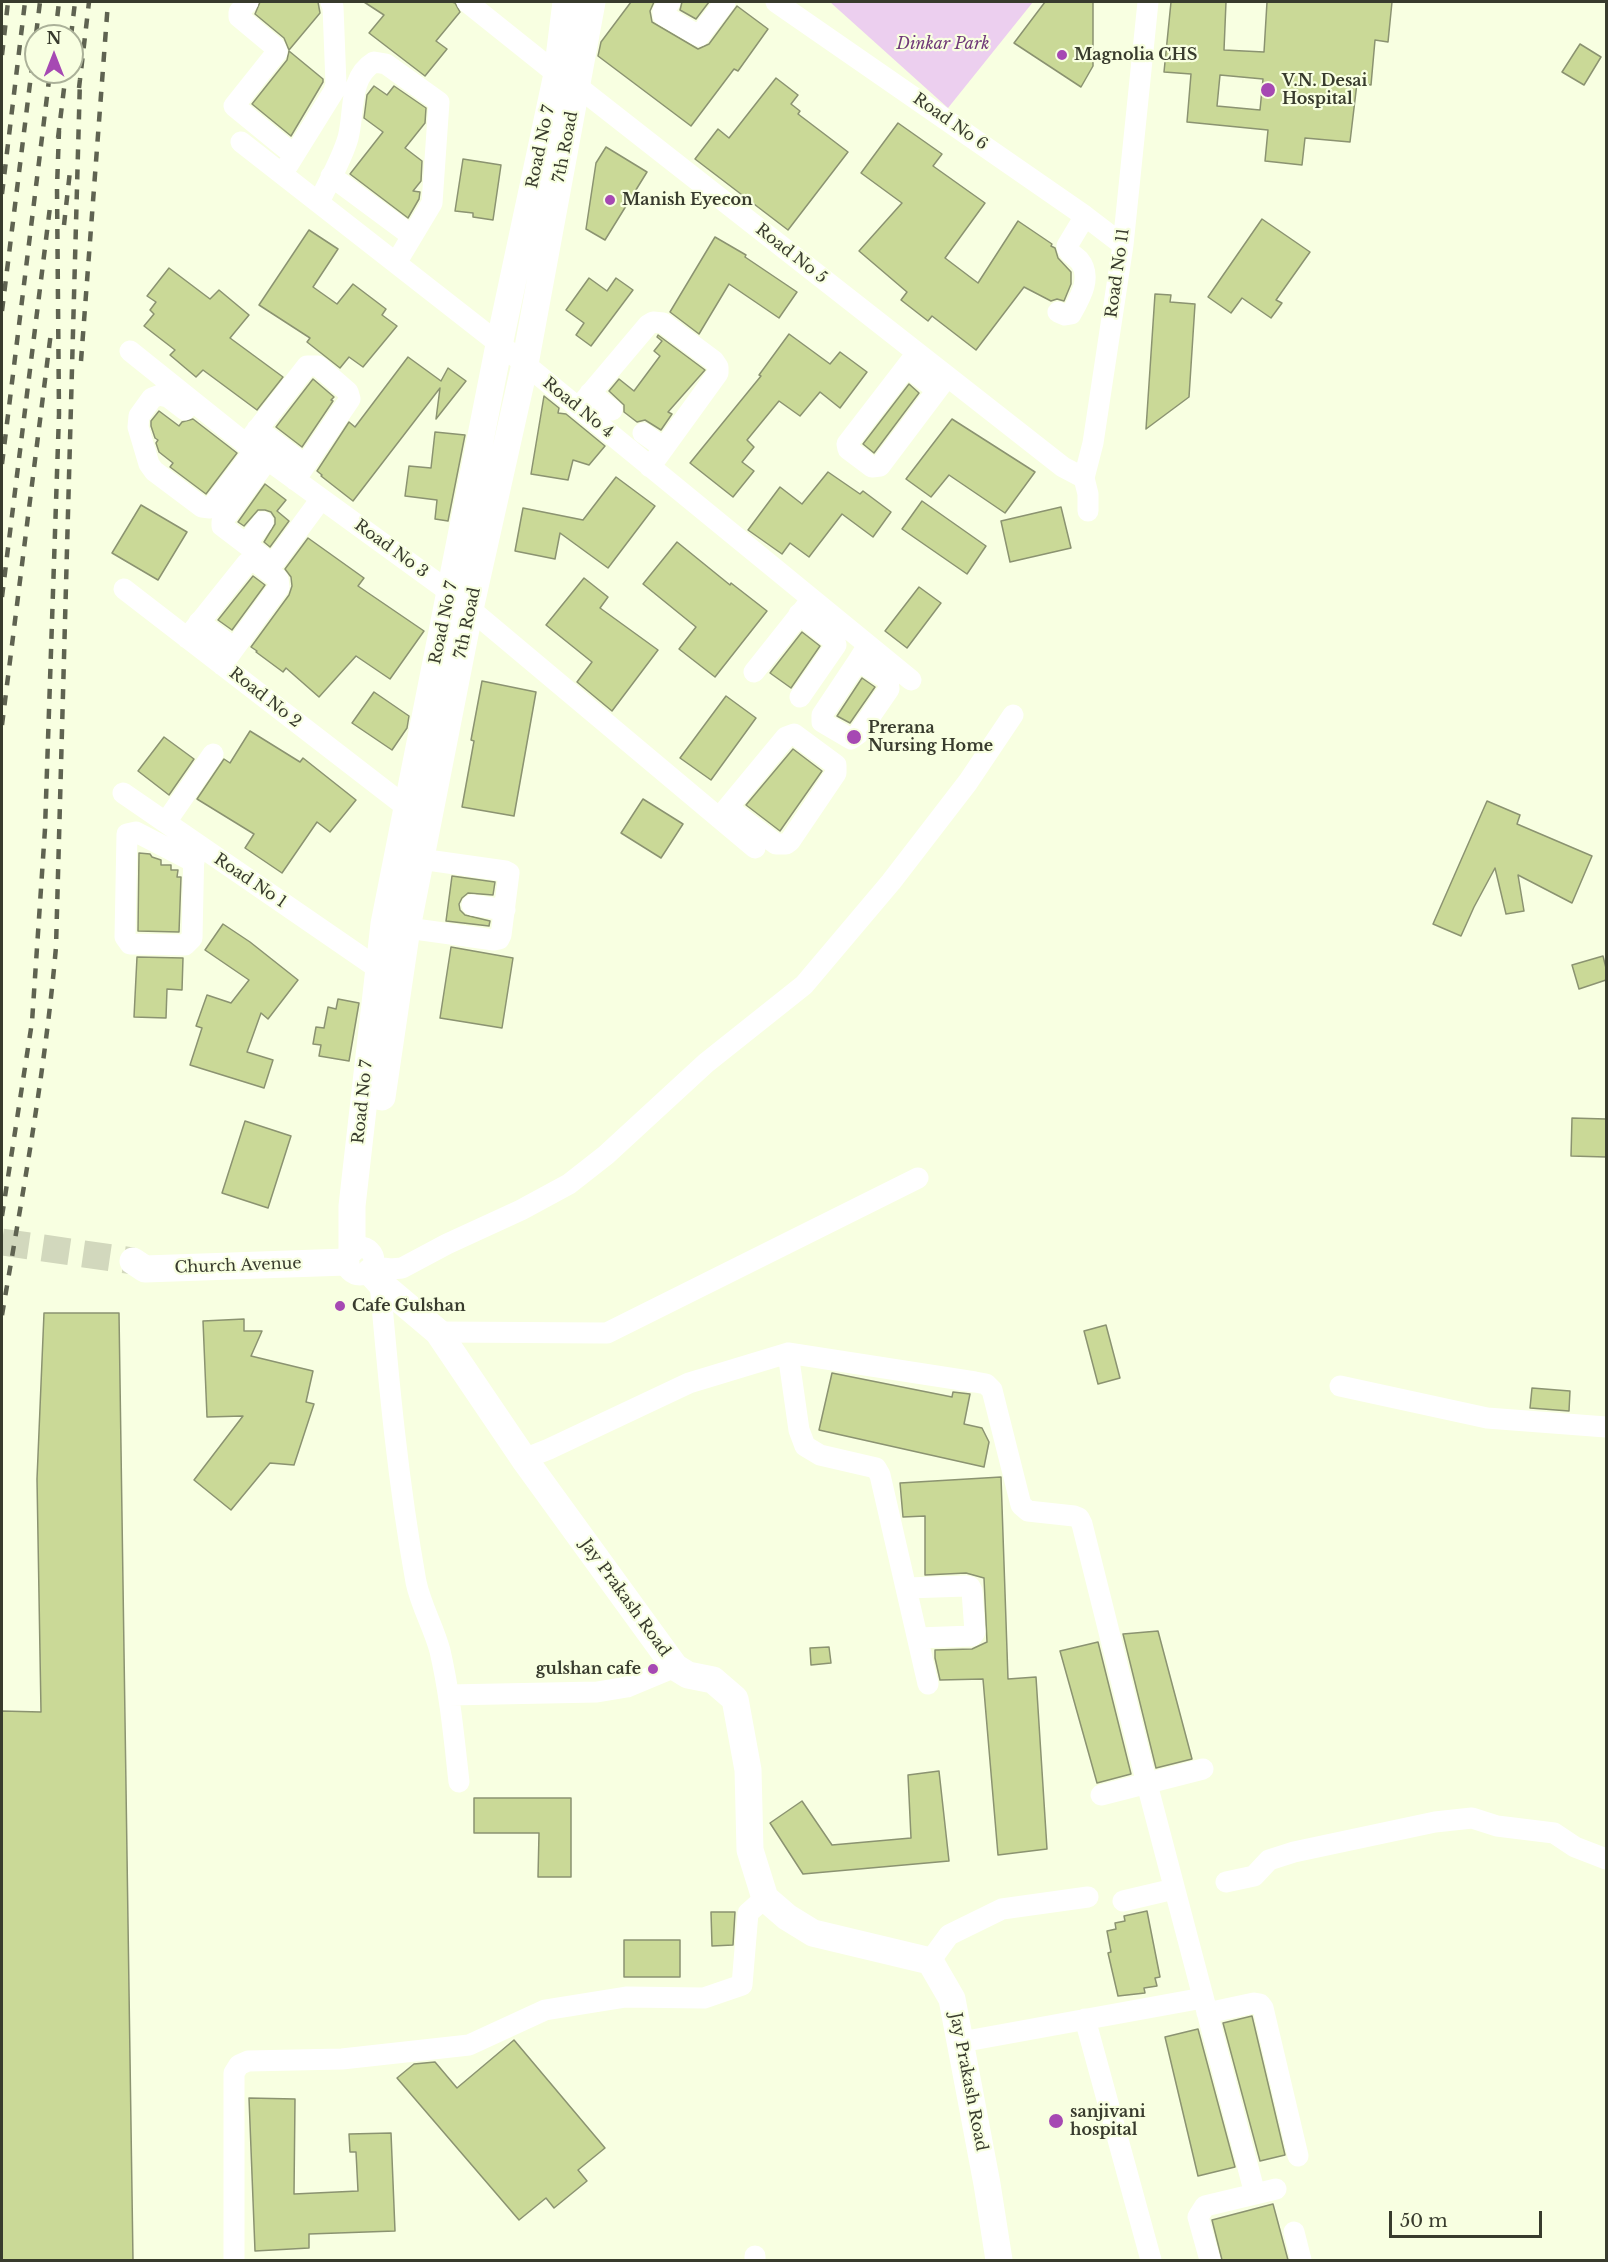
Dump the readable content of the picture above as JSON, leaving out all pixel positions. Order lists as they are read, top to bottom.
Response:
{
  "streets": {
    "street": [
      "Road No 6",
      "Road No 7",
      "7th Road",
      "Road No 5",
      "Road No 11",
      "Road No 4",
      "Road No 3",
      "Road No 2",
      "Road No 1",
      "Church Avenue",
      "Jay Prakash Road"
    ]
  },
  "crossings": [
    ["Road No 6", "Road No 11"],
    ["Road No 7", "7th Road"],
    ["Road No 7", "Road No 5"],
    ["Road No 7", "Road No 4"],
    ["Road No 7", "Road No 3"],
    ["Road No 7", "Road No 2"],
    ["Road No 7", "Road No 1"],
    ["Road No 7", "Church Avenue"],
    ["Road No 7", "Jay Prakash Road"],
    ["7th Road", "Road No 5"],
    ["7th Road", "Road No 4"],
    ["7th Road", "Road No 3"],
    ["7th Road", "Road No 2"],
    ["Road No 5", "Road No 11"],
    ["Church Avenue", "Jay Prakash Road"]
  ],
  "parks": ["Dinkar Park"],
  "places": [
    "Magnolia CHS",
    "V.N. Desai Hospital",
    "Manish Eyecon",
    "Prerana Nursing Home",
    "Cafe Gulshan",
    "gulshan cafe",
    "sanjivani hospital"
  ],
  "scale_bar": "50 m",
  "north": "top"
}
